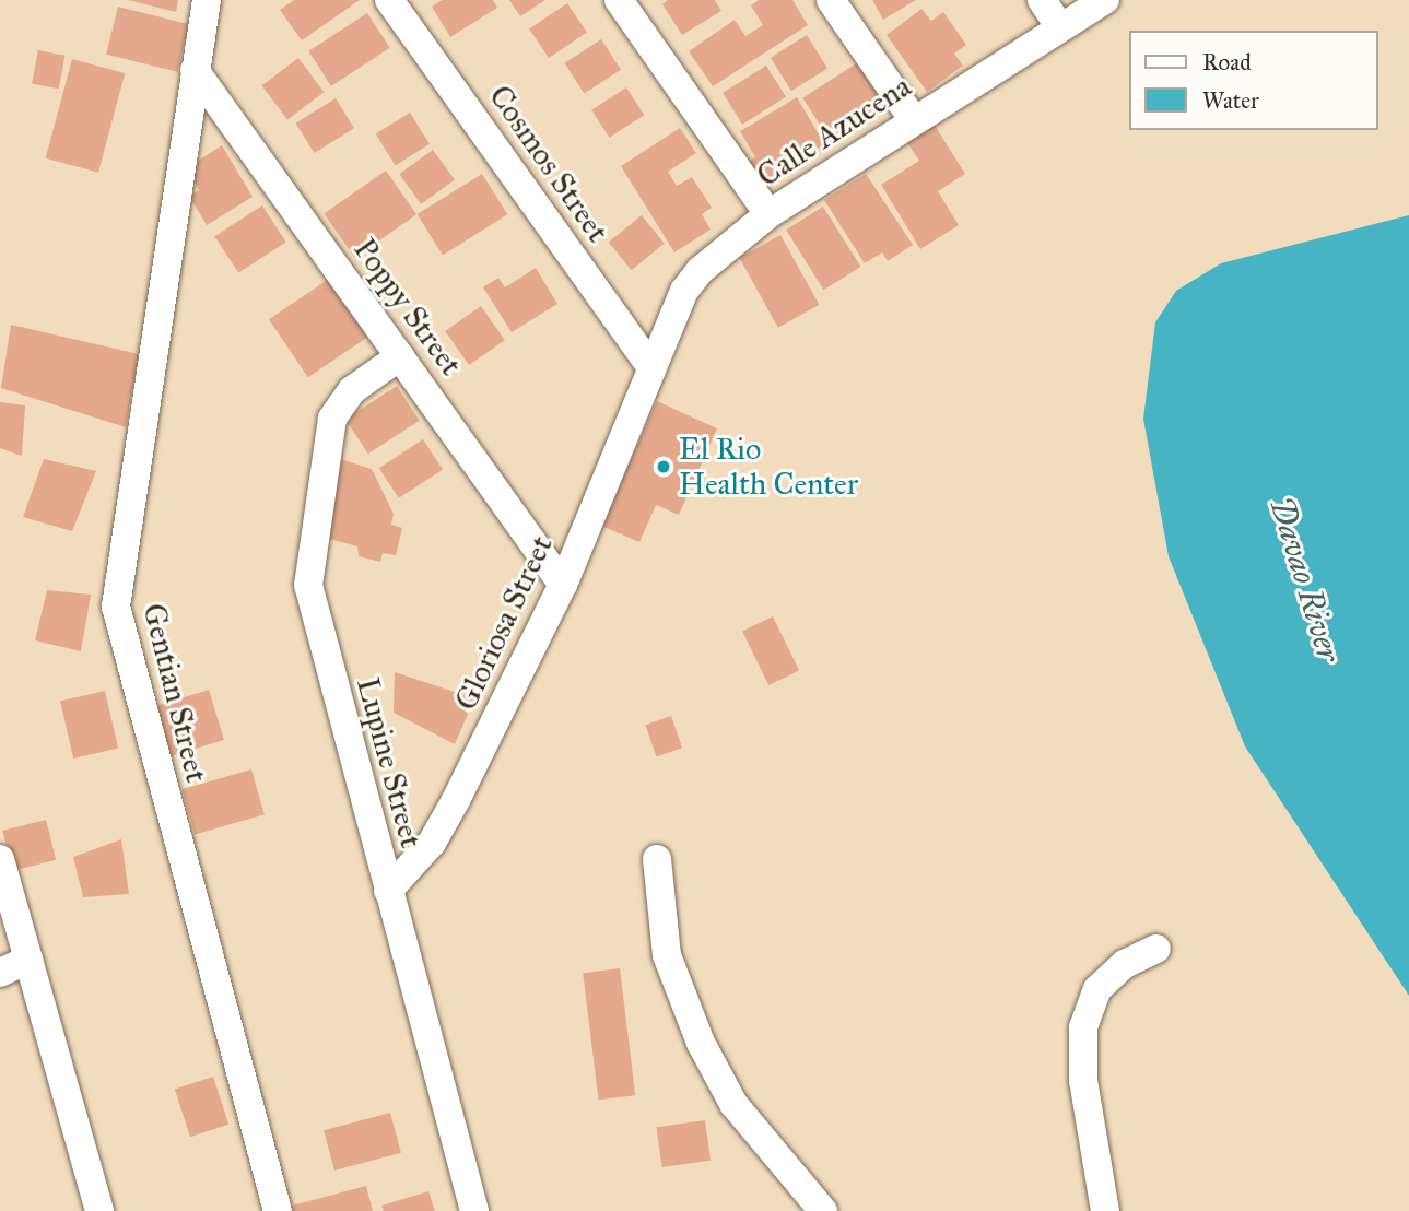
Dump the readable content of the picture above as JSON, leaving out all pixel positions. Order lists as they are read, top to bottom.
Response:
{
  "streets": {
    "street": [
      "Calle Azucena",
      "Cosmos Street",
      "Poppy Street",
      "Gloriosa Street",
      "Gentian Street",
      "Lupine Street"
    ]
  },
  "crossings": [
    ["Calle Azucena", "Cosmos Street"],
    ["Calle Azucena", "Gloriosa Street"],
    ["Cosmos Street", "Gloriosa Street"],
    ["Poppy Street", "Gloriosa Street"],
    ["Poppy Street", "Gentian Street"],
    ["Poppy Street", "Lupine Street"],
    ["Gloriosa Street", "Lupine Street"]
  ],
  "water": ["Davao River"],
  "places": ["El Rio Health Center"],
  "legend": ["Road", "Water"]
}
